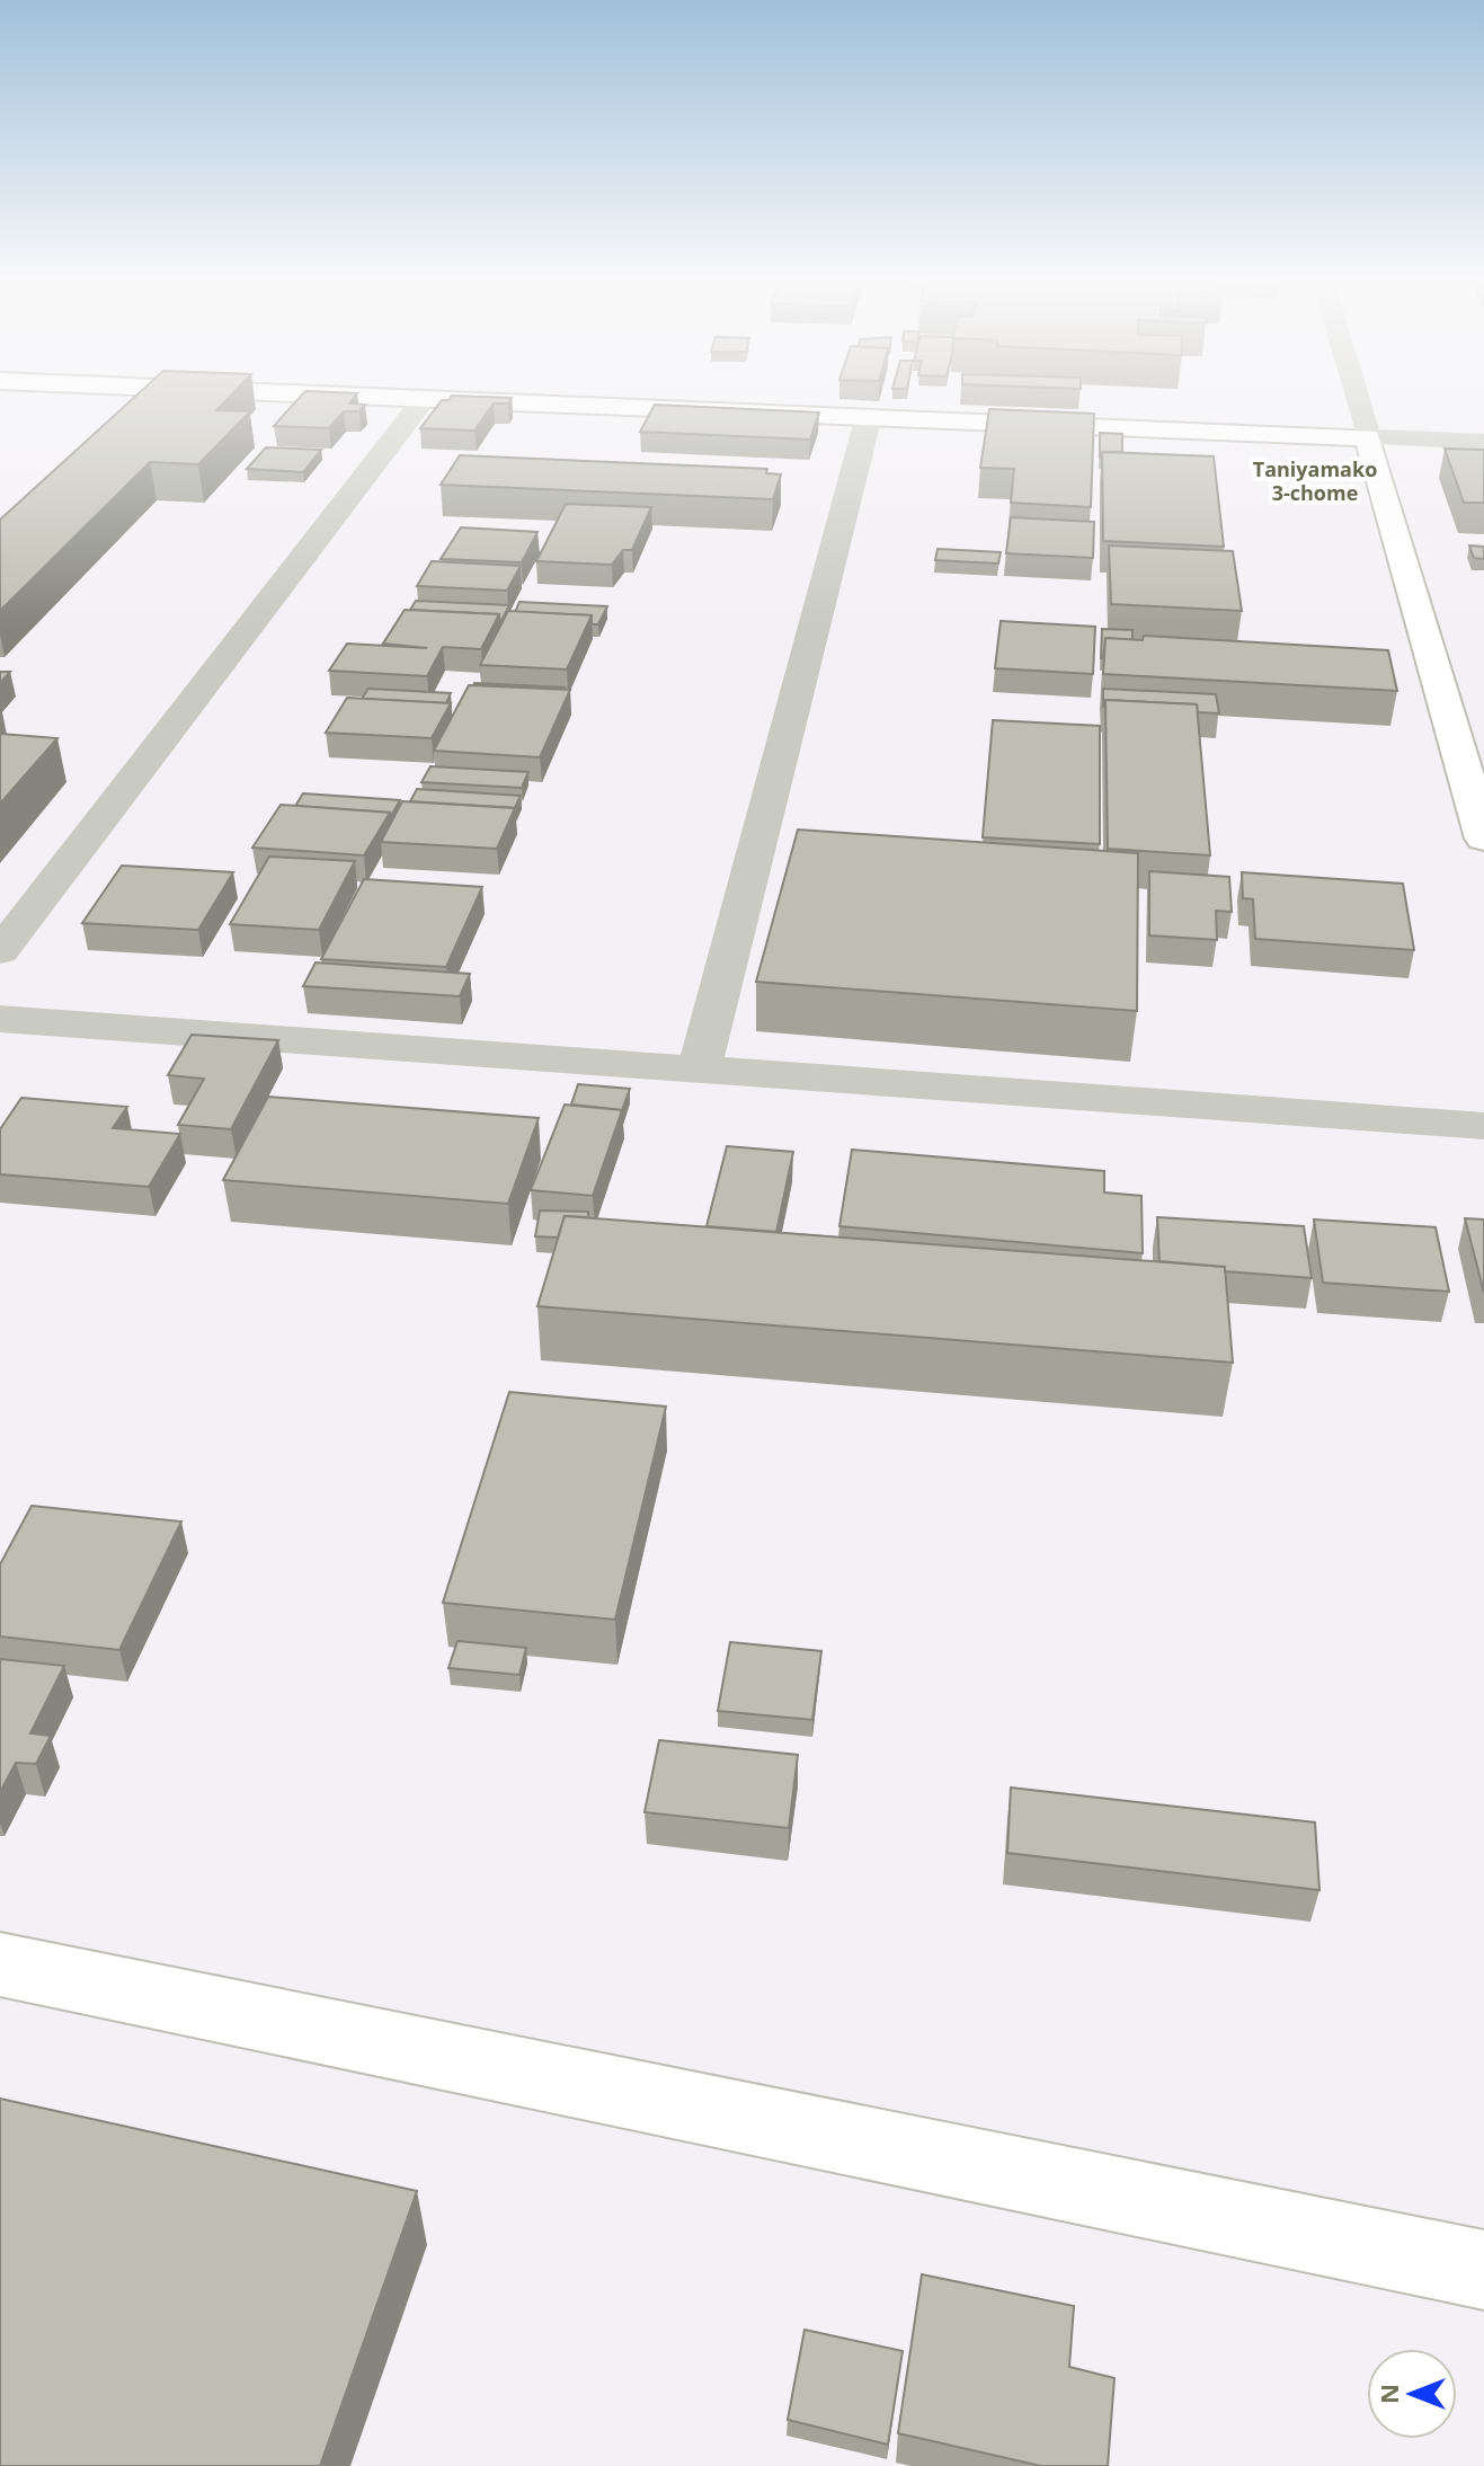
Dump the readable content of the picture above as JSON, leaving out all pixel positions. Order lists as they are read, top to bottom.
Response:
{
  "districts": ["Taniyamako 3-chome"],
  "north": "left"
}
